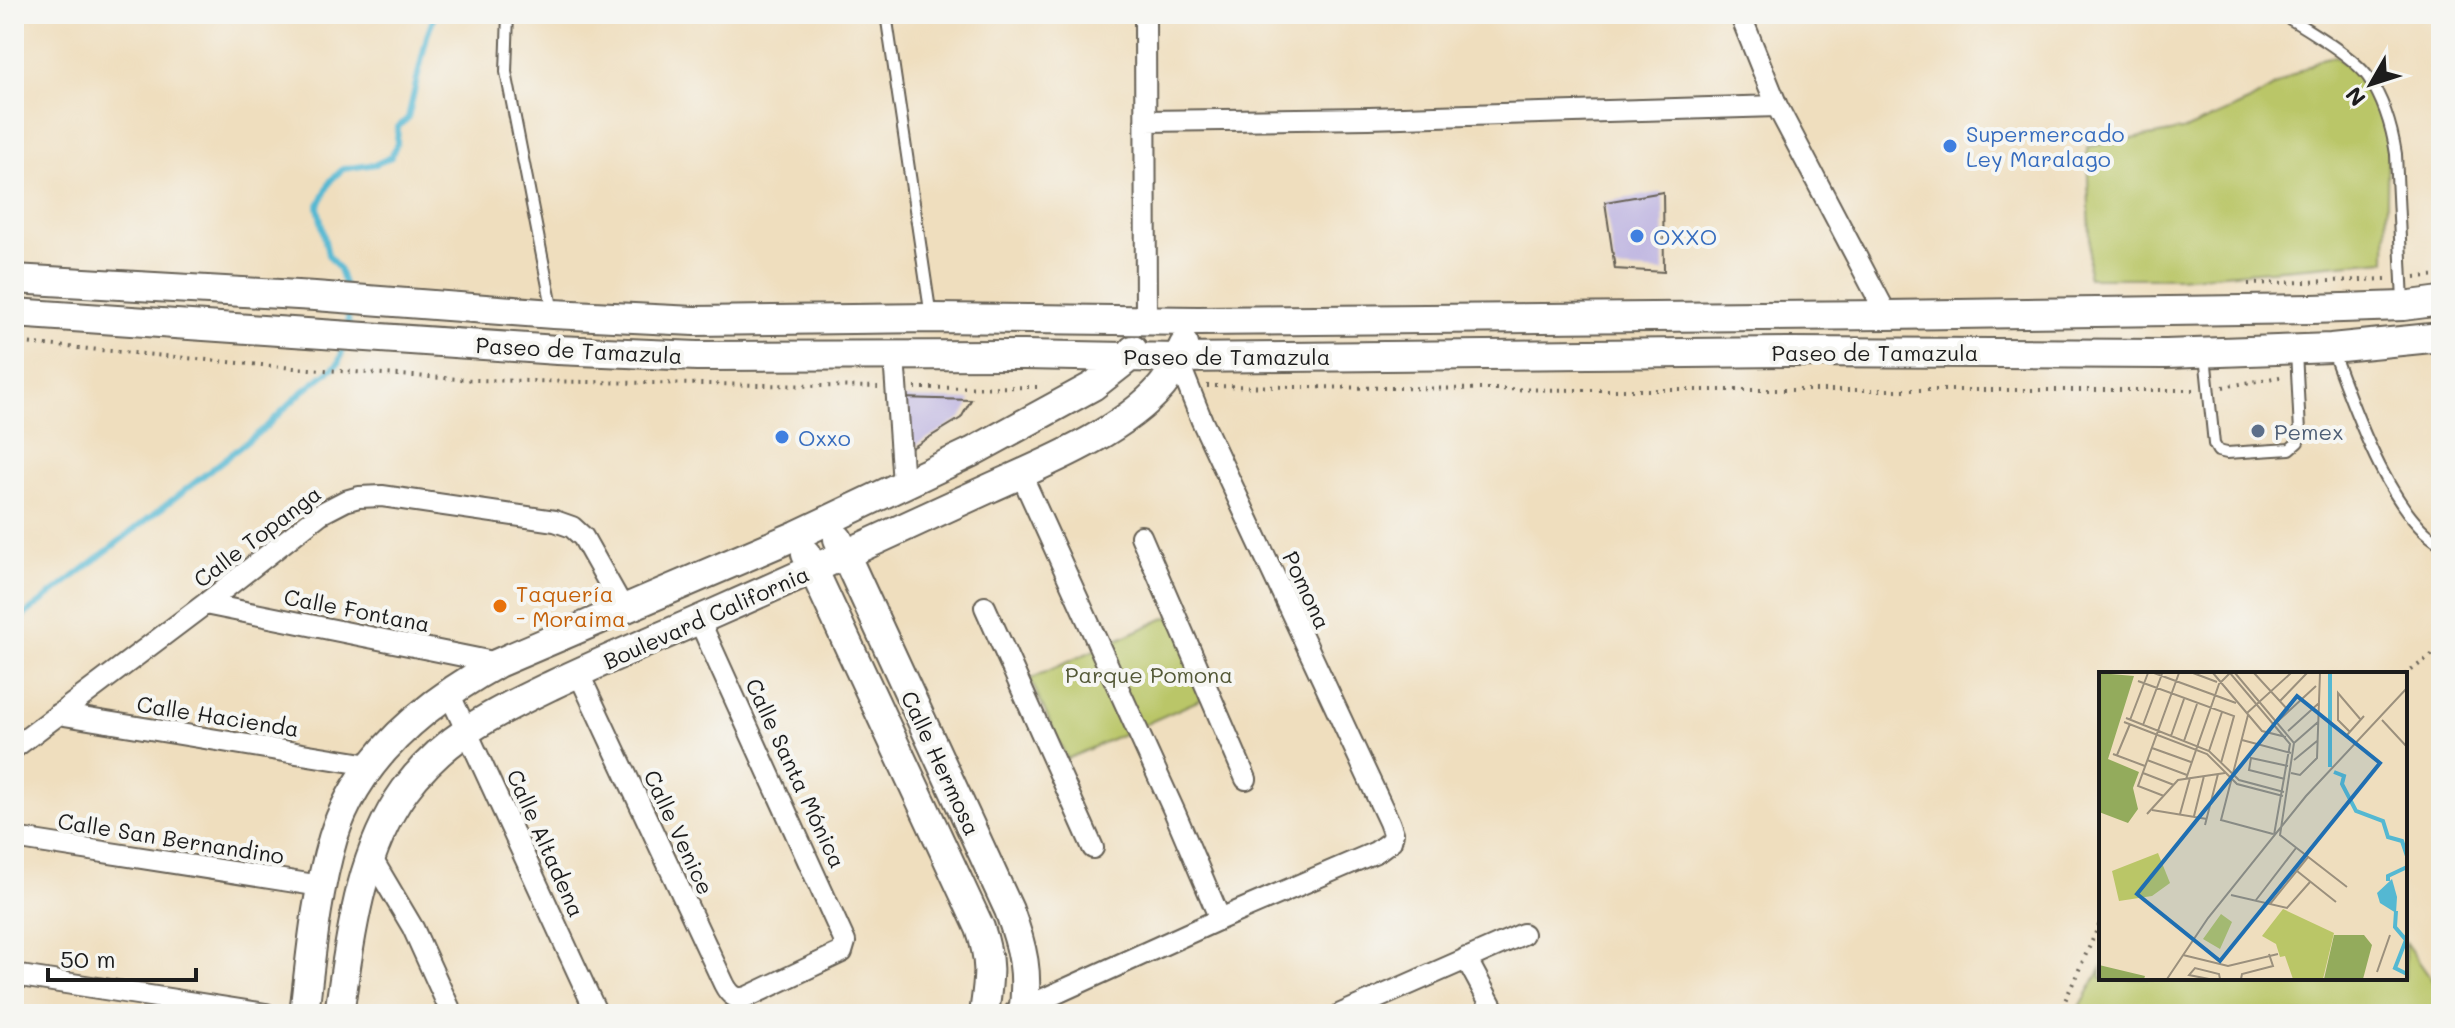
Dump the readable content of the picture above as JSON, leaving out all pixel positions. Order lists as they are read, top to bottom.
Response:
{
  "streets": {
    "main road": ["Paseo de Tamazula", "Boulevard California", "Calle Hermosa"],
    "street": [
      "Calle Topanga",
      "Pomona",
      "Calle Fontana",
      "Calle Hacienda",
      "Calle Santa Mónica",
      "Calle Venice",
      "Calle San Bernandino",
      "Calle Altadena"
    ]
  },
  "crossings": [
    ["Paseo de Tamazula", "Pomona"],
    ["Paseo de Tamazula", "Boulevard California"],
    ["Calle Topanga", "Calle Fontana"],
    ["Calle Topanga", "Boulevard California"],
    ["Calle Topanga", "Calle Hacienda"],
    ["Pomona", "Boulevard California"],
    ["Calle Fontana", "Boulevard California"],
    ["Boulevard California", "Calle Hacienda"],
    ["Boulevard California", "Calle Hermosa"],
    ["Boulevard California", "Calle Santa Mónica"],
    ["Boulevard California", "Calle Venice"],
    ["Boulevard California", "Calle San Bernandino"],
    ["Boulevard California", "Calle Altadena"],
    ["Calle Santa Mónica", "Calle Venice"]
  ],
  "parks": ["Parque Pomona"],
  "places": [
    "Supermercado Ley Maralago",
    "OXXO",
    "Pemex",
    "Oxxo",
    "Taquería - Moraima"
  ],
  "scale_bar": "50 m",
  "north": "bottom left"
}
